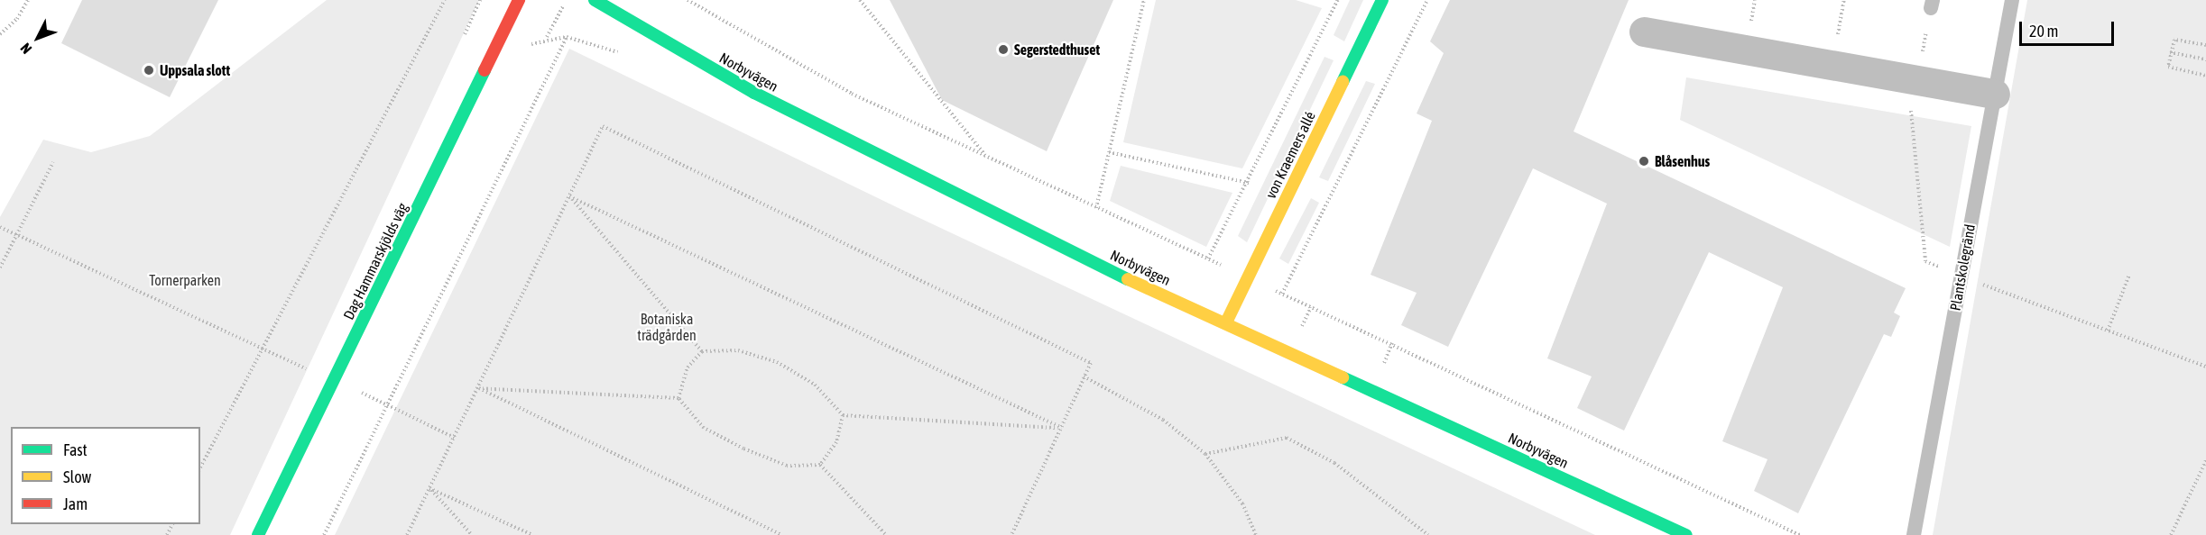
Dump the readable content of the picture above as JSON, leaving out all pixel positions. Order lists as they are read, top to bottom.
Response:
{
  "streets": {
    "street": ["Norbyvägen", "von Kraemers allé", "Dag Hammarskjölds väg"],
    "lane": ["Plantskolegränd"]
  },
  "crossings": [
    ["Norbyvägen", "von Kraemers allé"]
  ],
  "parks": ["Tornerparken", "Botaniska trädgården"],
  "places": ["Segerstedthuset", "Uppsala slott", "Blåsenhus"],
  "legend": ["Fast", "Slow", "Jam"],
  "scale_bar": "20 m",
  "north": "bottom left"
}
